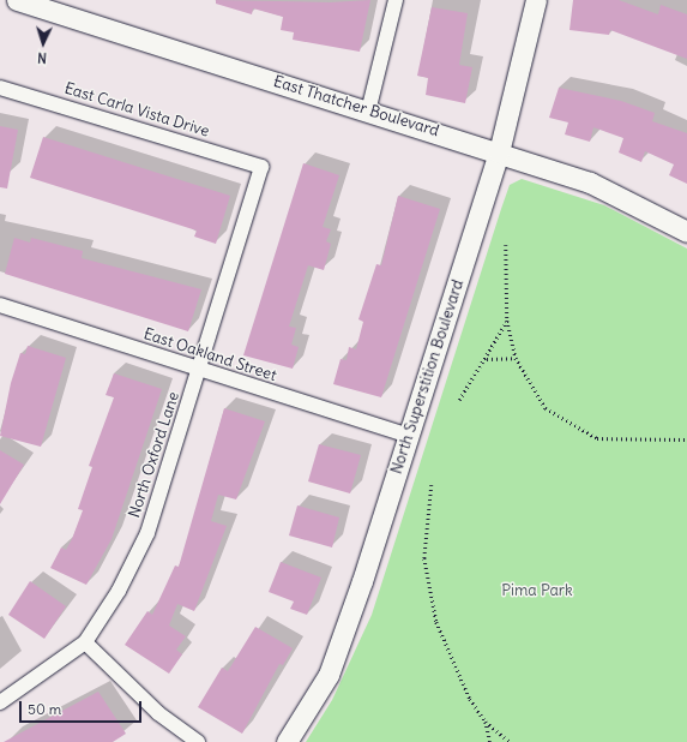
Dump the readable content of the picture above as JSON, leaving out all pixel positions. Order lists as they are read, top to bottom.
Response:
{
  "streets": {
    "street": [
      "East Thatcher Boulevard",
      "East Carla Vista Drive",
      "East Oakland Street",
      "North Superstition Boulevard",
      "North Oxford Lane"
    ]
  },
  "crossings": [
    ["East Thatcher Boulevard", "North Superstition Boulevard"],
    ["East Carla Vista Drive", "North Oxford Lane"],
    ["East Oakland Street", "North Superstition Boulevard"],
    ["East Oakland Street", "North Oxford Lane"]
  ],
  "parks": ["Pima Park"],
  "scale_bar": "50 m",
  "north": "bottom"
}
